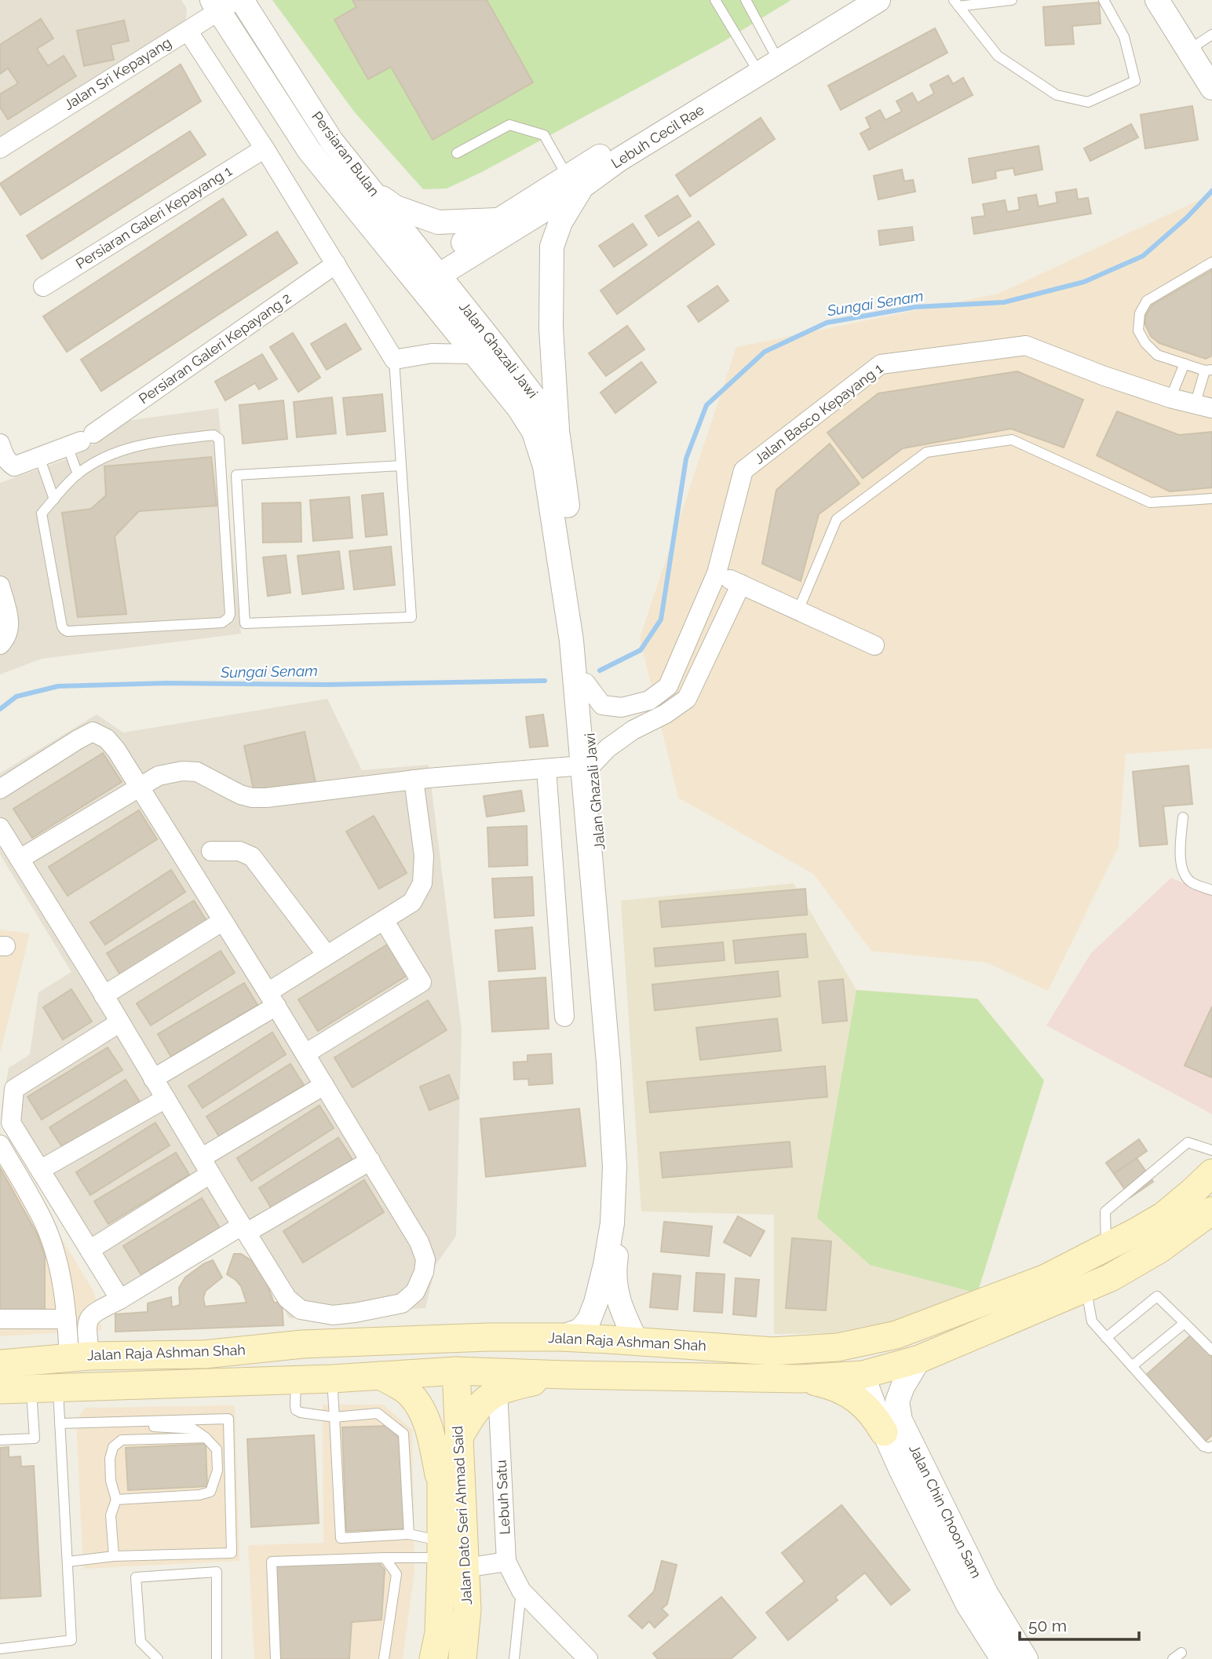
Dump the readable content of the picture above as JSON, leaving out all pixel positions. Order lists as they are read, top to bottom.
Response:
{
  "streets": {
    "main road": ["Jalan Raja Ashman Shah", "Jalan Dato Seri Ahmad Said"],
    "street": [
      "Jalan Sri Kepayang",
      "Lebuh Cecil Rae",
      "Persiaran Bulan",
      "Persiaran Galeri Kepayang 1",
      "Persiaran Galeri Kepayang 2",
      "Jalan Ghazali Jawi",
      "Jalan Basco Kepayang 1",
      "Lebuh Satu",
      "Jalan Chin Choon Sam"
    ]
  },
  "crossings": [
    ["Jalan Sri Kepayang", "Jalan Ghazali Jawi"],
    ["Lebuh Cecil Rae", "Persiaran Bulan"],
    ["Lebuh Cecil Rae", "Jalan Ghazali Jawi"],
    ["Persiaran Bulan", "Jalan Ghazali Jawi"],
    ["Jalan Ghazali Jawi", "Jalan Basco Kepayang 1"],
    ["Jalan Ghazali Jawi", "Jalan Raja Ashman Shah"]
  ],
  "water": ["Sungai Senam"],
  "scale_bar": "50 m"
}
